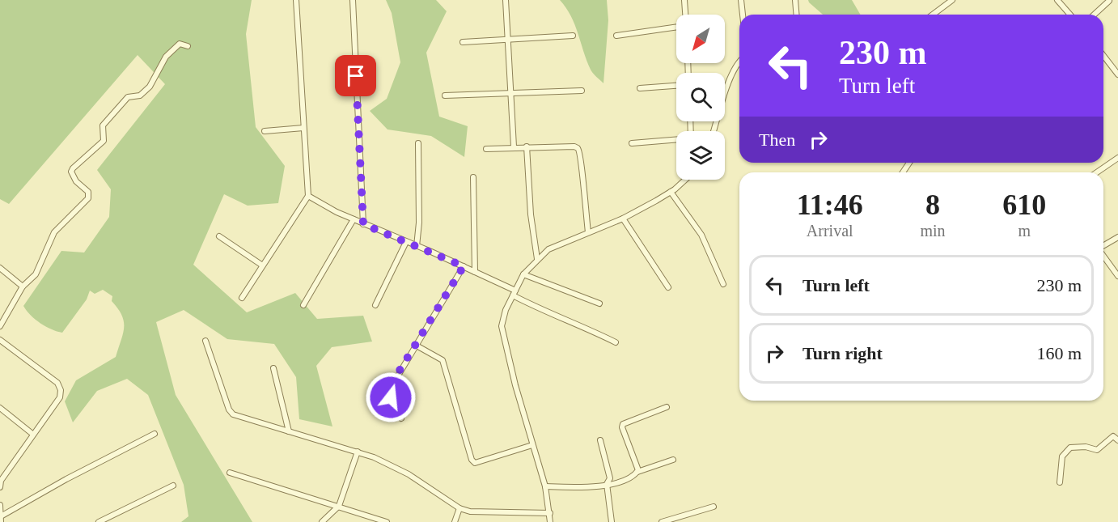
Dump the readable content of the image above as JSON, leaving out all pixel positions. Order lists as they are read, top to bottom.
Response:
{
  "north": "bottom left",
  "page": {
    "turn": ["230 m", "Turn left"],
    "then": "Then",
    "eta": [
      "11:46",
      "Arrival",
      "8",
      "min",
      "610",
      "m"
    ],
    "list": [
      {
        "name": "Turn left",
        "value": "230 m"
      },
      {
        "name": "Turn right",
        "value": "160 m"
      }
    ]
  }
}
